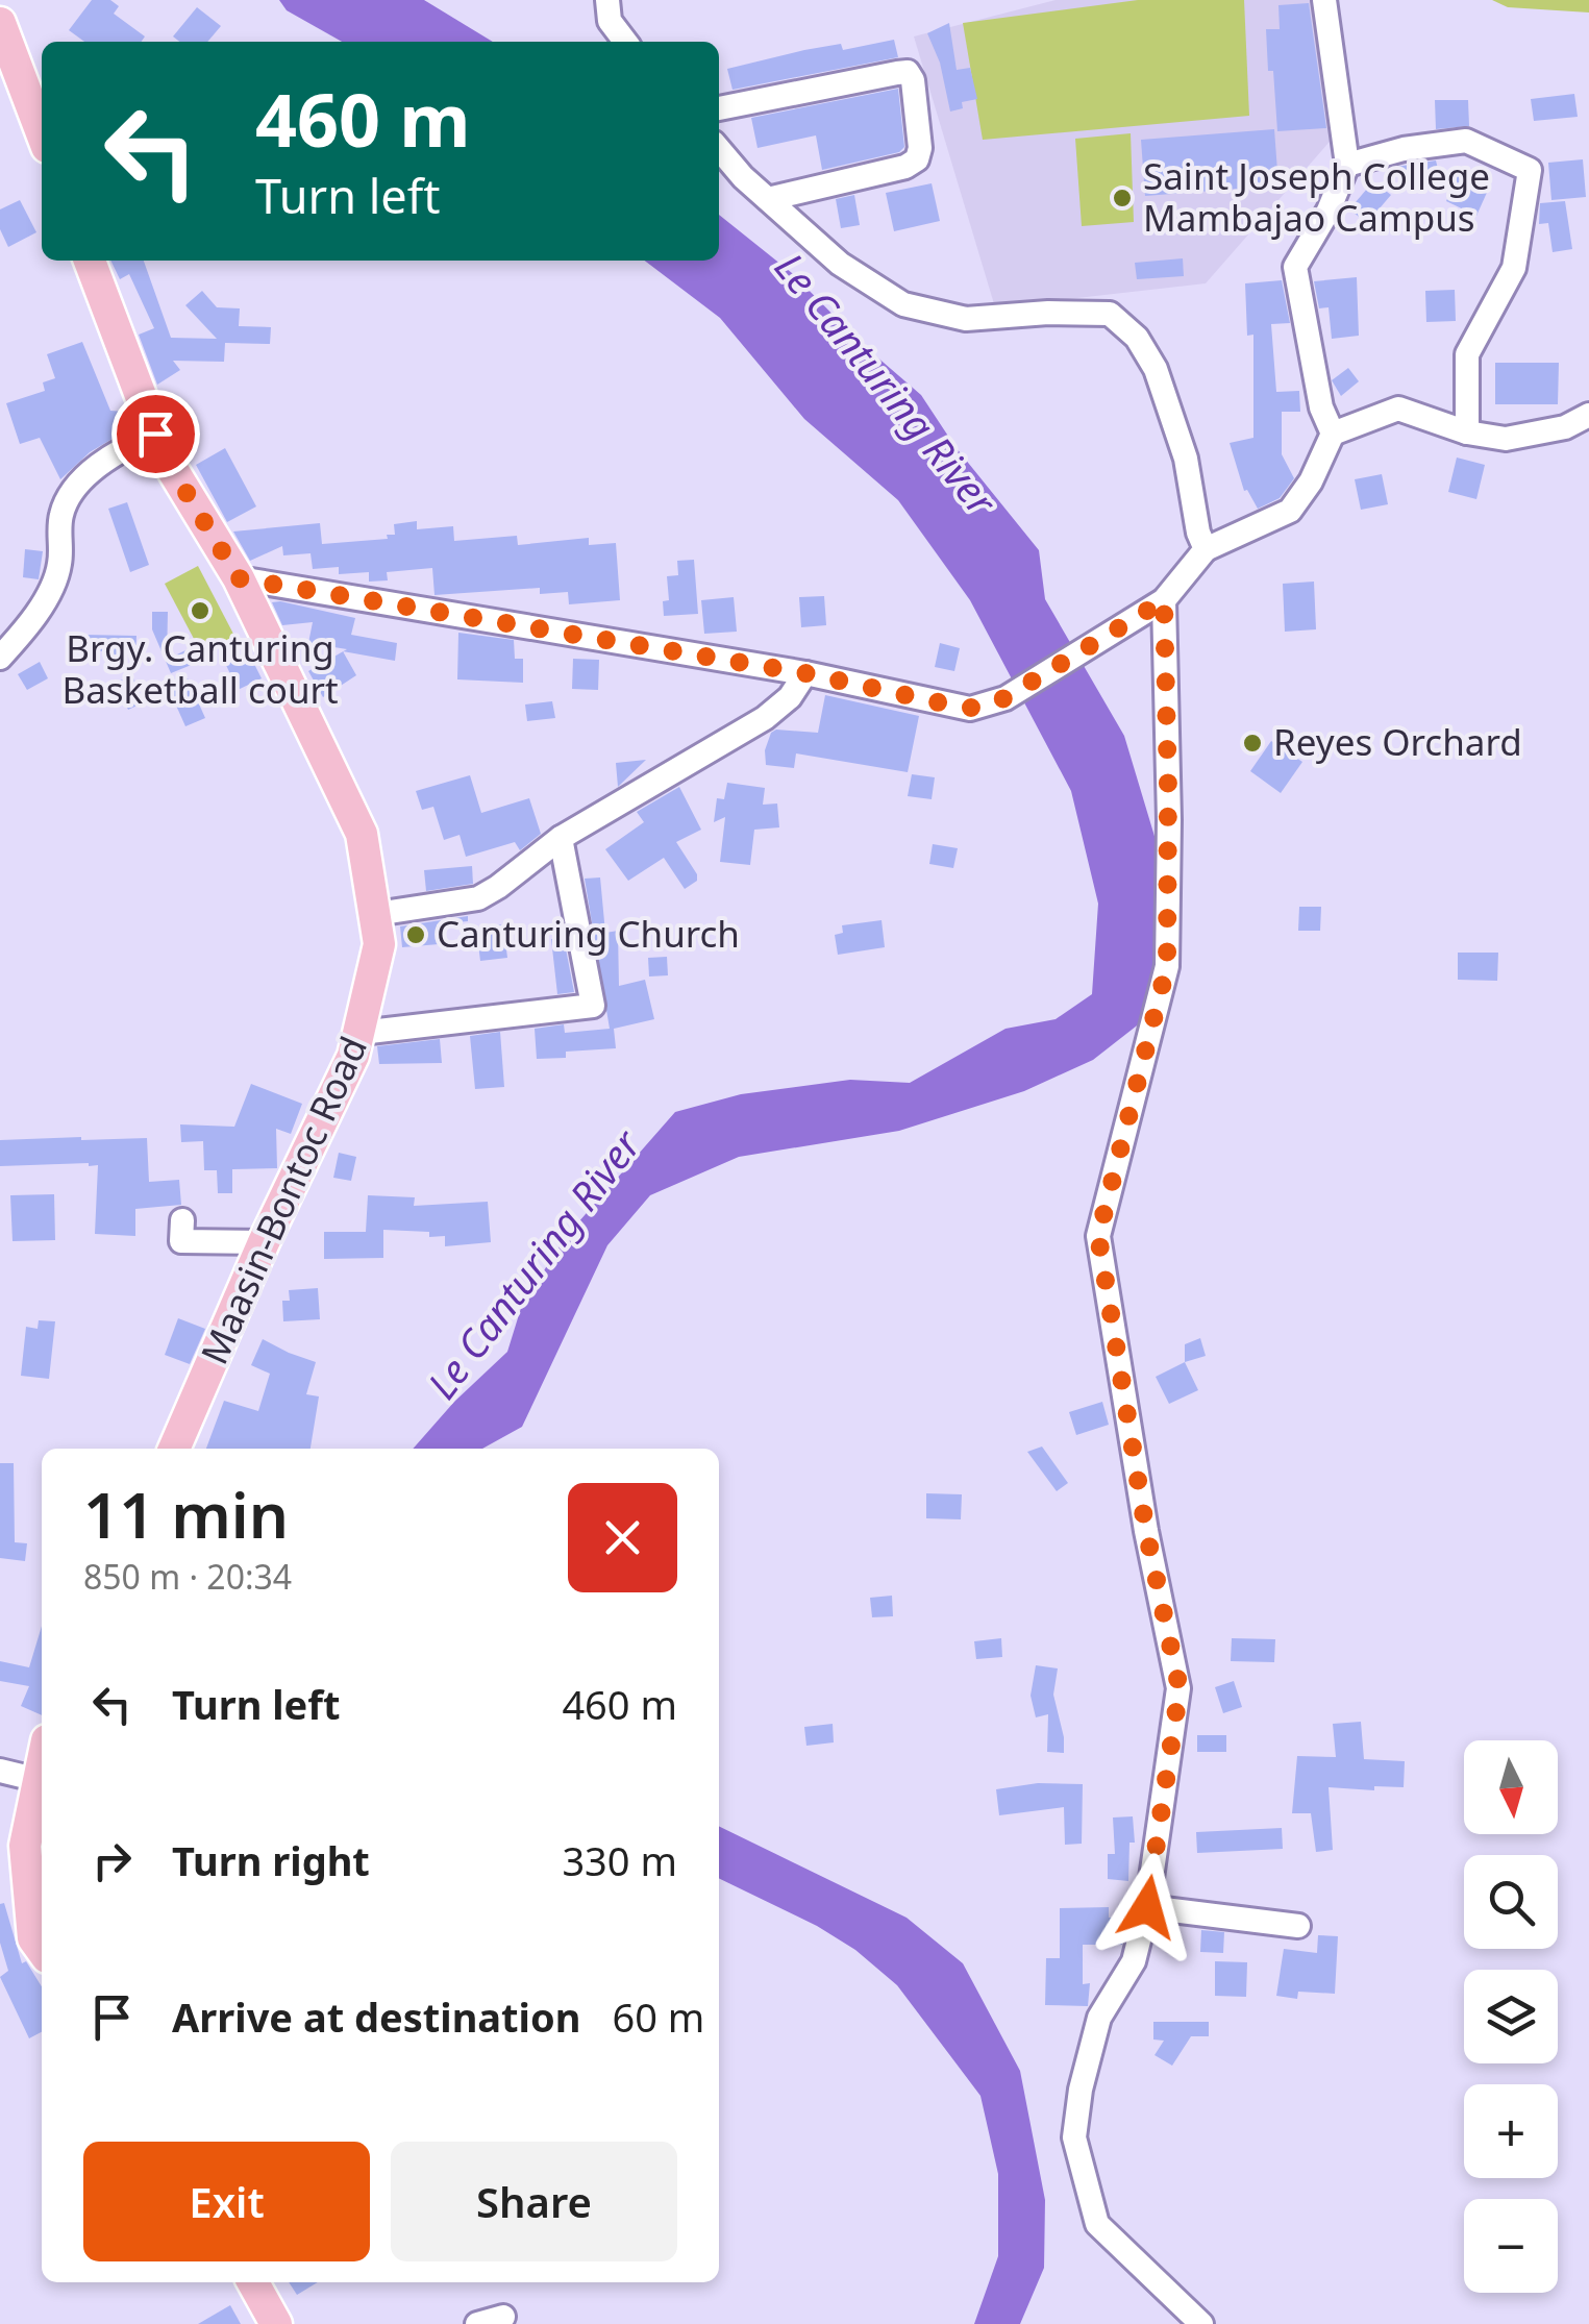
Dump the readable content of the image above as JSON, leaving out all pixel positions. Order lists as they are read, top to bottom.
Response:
{
  "streets": {
    "main road": ["Maasin-Bontoc Road"]
  },
  "water": ["Le Canturing River"],
  "places": [
    "Saint Joseph College Mambajao Campus",
    "Brgy. Canturing Basketball court",
    "Reyes Orchard",
    "Canturing Church"
  ],
  "north": "bottom",
  "page": {
    "turn": ["460 m", "Turn left"],
    "heading": ["11 min", "850 m · 20:34"],
    "list": [
      {
        "name": "Turn left",
        "value": "460 m"
      },
      {
        "name": "Turn right",
        "value": "330 m"
      },
      {
        "name": "Arrive at destination",
        "value": "60 m"
      }
    ],
    "map_buttons": ["+", "−"],
    "buttons": ["Exit", "Share"]
  }
}
